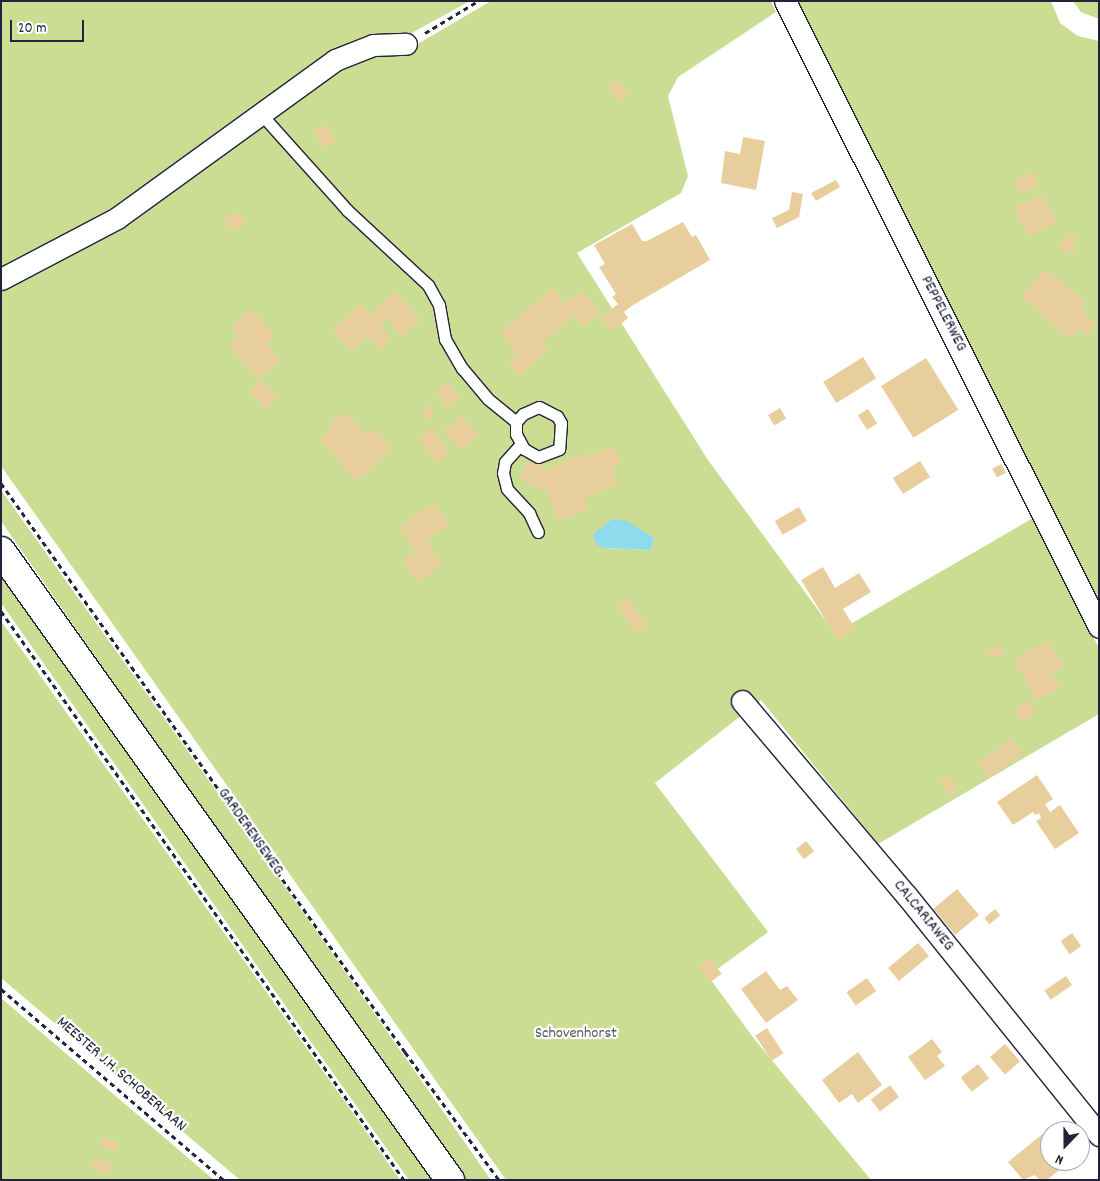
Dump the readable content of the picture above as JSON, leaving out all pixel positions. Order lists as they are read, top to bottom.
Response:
{
  "streets": {
    "street": ["PEPPELERWEG", "CALCARIAWEG"],
    "path": ["GARDERENSEWEG", "MEESTER J.H. SCHOBERLAAN"]
  },
  "parks": ["Schovenhorst"],
  "scale_bar": "20 m",
  "north": "bottom"
}
